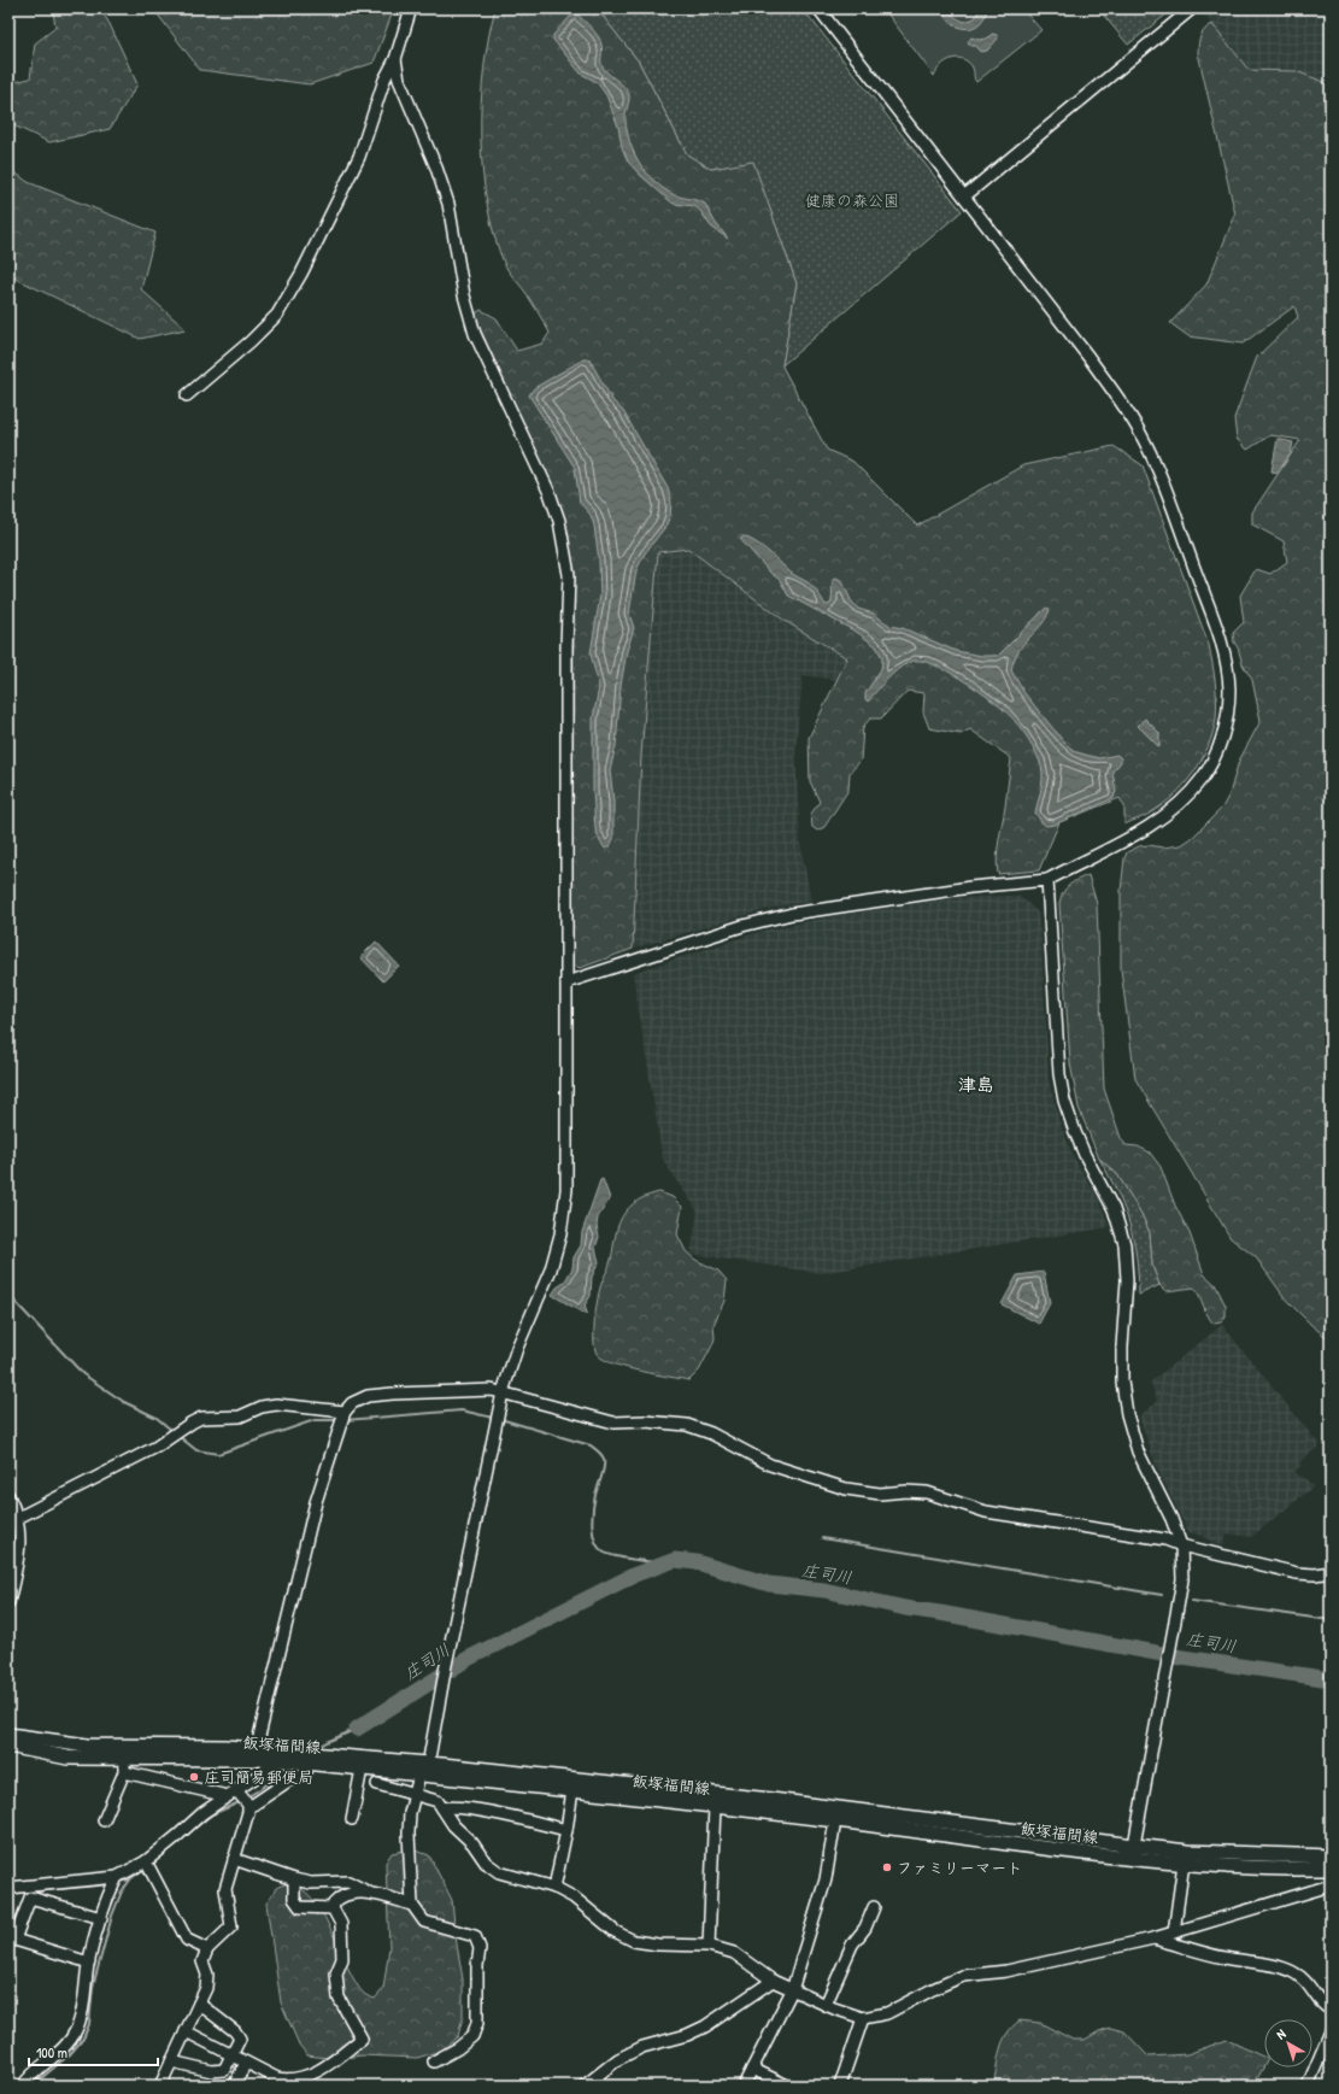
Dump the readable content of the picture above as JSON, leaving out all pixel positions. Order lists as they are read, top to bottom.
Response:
{
  "streets": {
    "main road": ["飯塚福間線"]
  },
  "districts": ["津島"],
  "water": ["庄司川"],
  "parks": ["健康の森公園"],
  "places": ["庄司簡易郵便局", "ファミリーマート"],
  "scale_bar": "100 m",
  "north": "top left"
}
